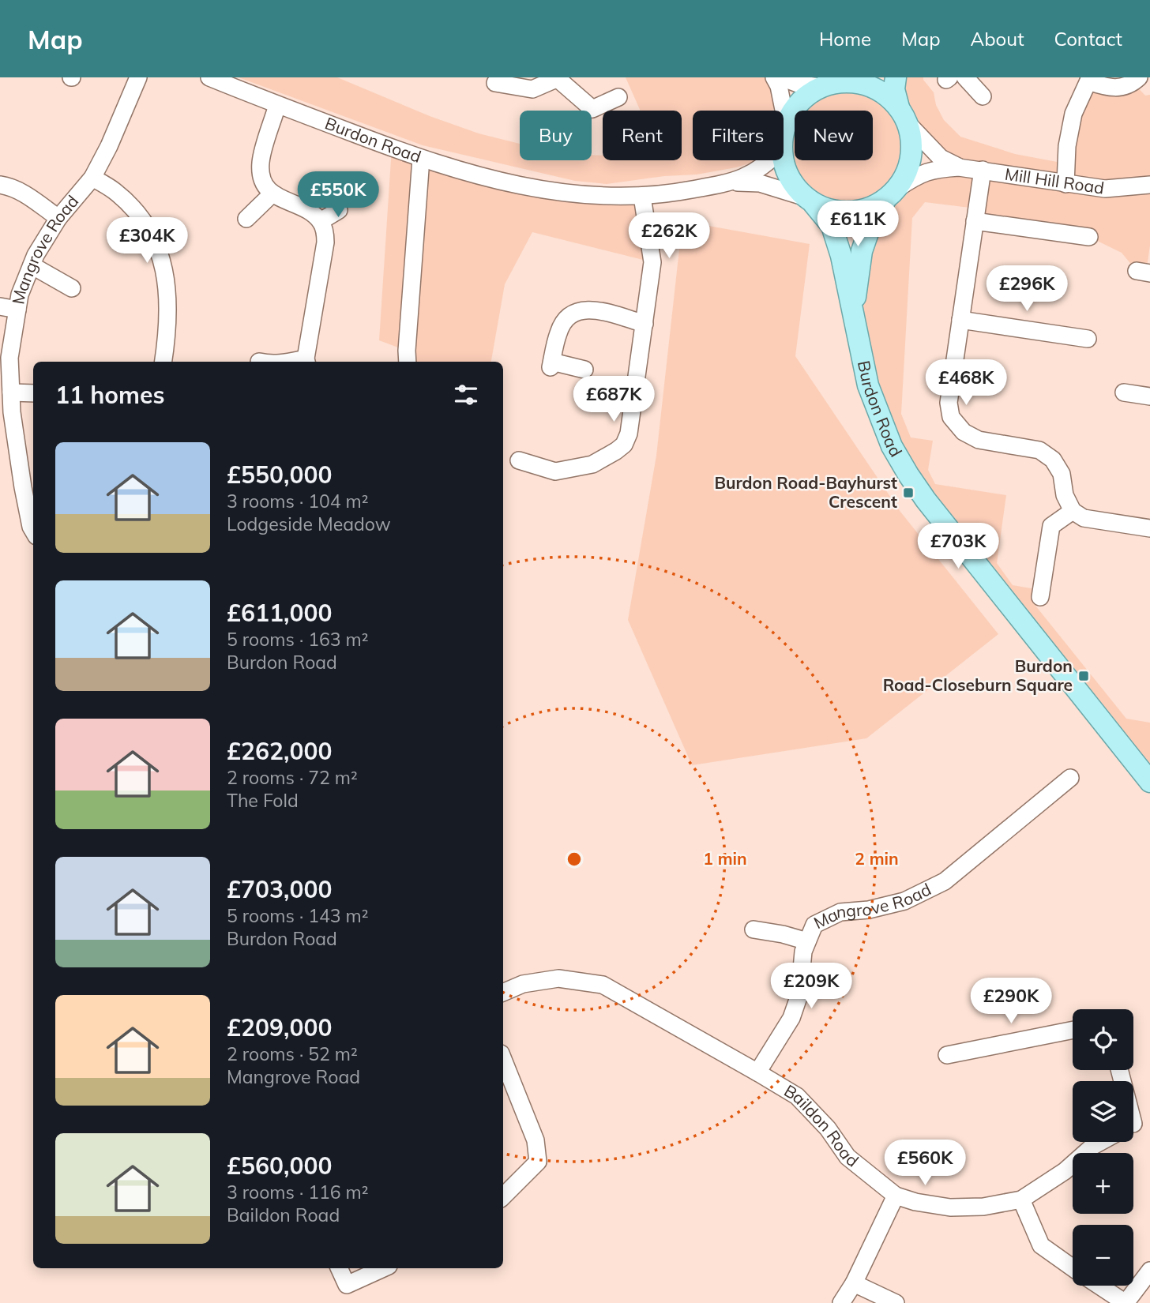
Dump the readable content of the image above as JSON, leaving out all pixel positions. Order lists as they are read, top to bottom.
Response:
{
  "streets": {
    "main road": ["Burdon Road"],
    "street": ["Mill Hill Road", "Mangrove Road", "Baildon Road"]
  },
  "crossings": [
    ["Burdon Road", "Mill Hill Road"],
    ["Mangrove Road", "Baildon Road"]
  ],
  "places": {
    "transit": ["Burdon Road-Bayhurst Crescent", "Burdon Road-Closeburn Square"]
  },
  "page": {
    "header": "Map",
    "nav": [
      "Home",
      "Map",
      "About",
      "Contact"
    ],
    "chip": [
      "Buy",
      "Rent",
      "Filters",
      "New"
    ],
    "price": [
      "£550K",
      "£611K",
      "£262K",
      "£304K",
      "£296K",
      "£468K",
      "£687K",
      "£703K",
      "£209K",
      "£290K",
      "£560K"
    ],
    "heading": "11 homes",
    "list": [
      {
        "name": "£550,000",
        "note": "3 rooms · 104 m² · Lodgeside Meadow"
      },
      {
        "name": "£611,000",
        "note": "5 rooms · 163 m² · Burdon Road"
      },
      {
        "name": "£262,000",
        "note": "2 rooms · 72 m² · The Fold"
      },
      {
        "name": "£703,000",
        "note": "5 rooms · 143 m² · Burdon Road"
      },
      {
        "name": "£209,000",
        "note": "2 rooms · 52 m² · Mangrove Road"
      },
      {
        "name": "£560,000",
        "note": "3 rooms · 116 m² · Baildon Road"
      }
    ],
    "map_buttons": ["+", "−"]
  },
  "rings": ["1 min", "2 min"]
}
